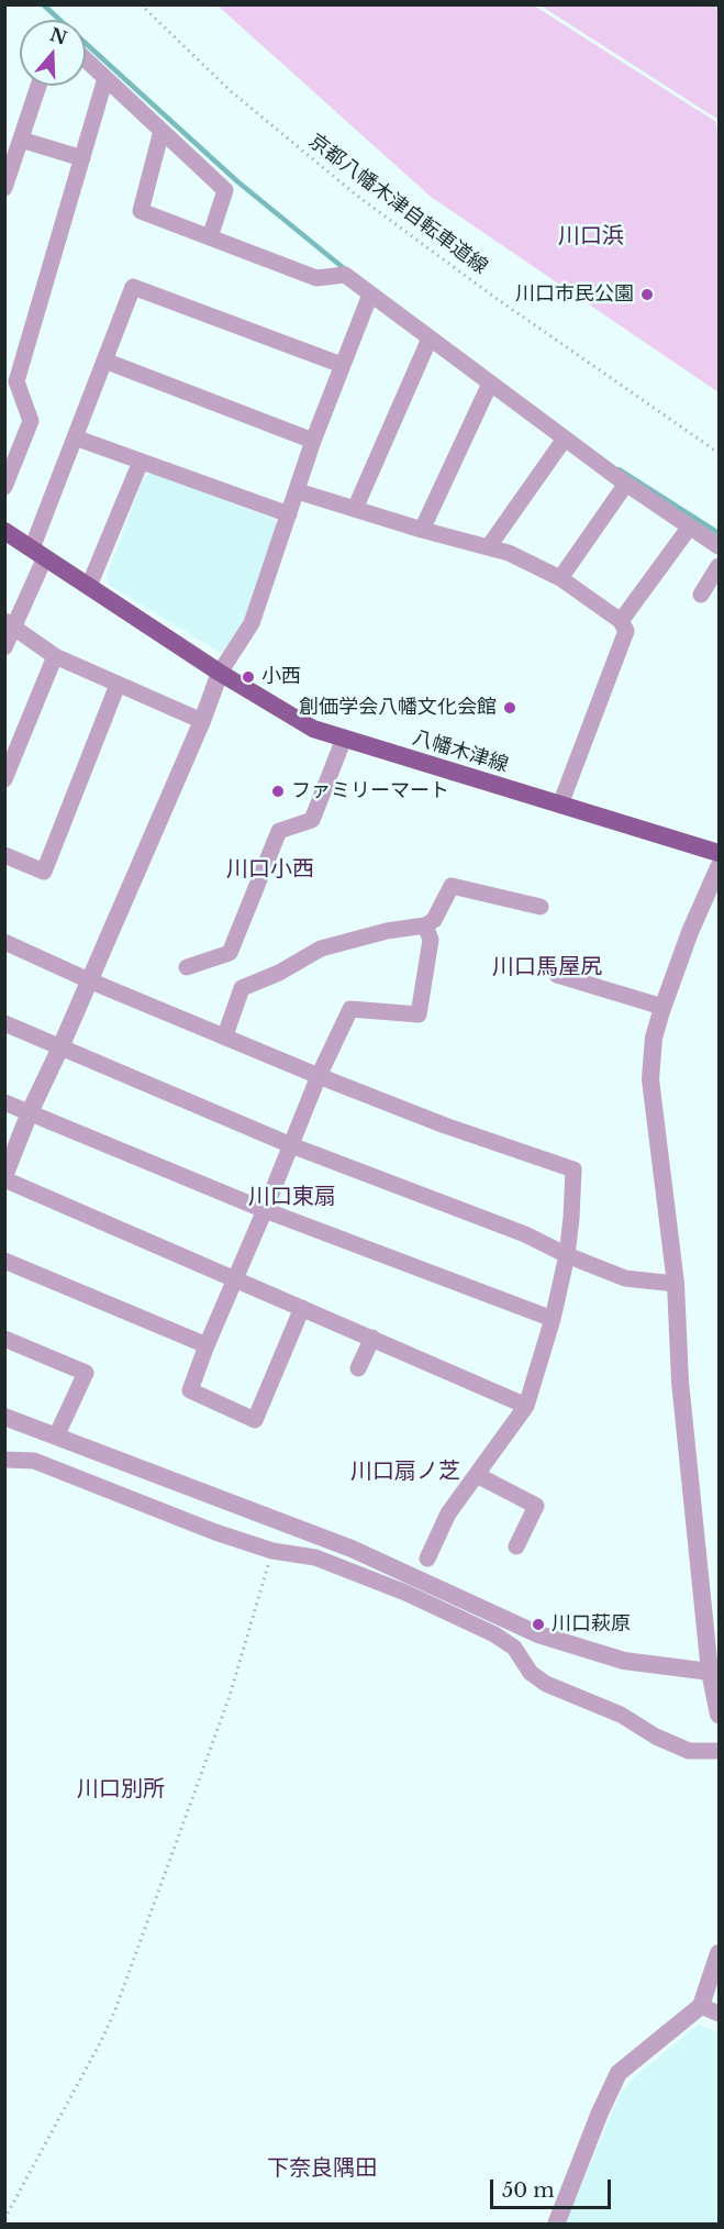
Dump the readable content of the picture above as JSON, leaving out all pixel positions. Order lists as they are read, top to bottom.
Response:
{
  "streets": {
    "main road": ["八幡木津線"],
    "path": ["京都八幡木津自転車道線"]
  },
  "districts": [
    "川口浜",
    "川口小西",
    "川口馬屋尻",
    "川口東扇",
    "川口扇ノ芝",
    "川口別所",
    "下奈良隅田"
  ],
  "places": [
    "川口市民公園",
    "小西",
    "創価学会八幡文化会館",
    "ファミリーマート",
    "川口萩原"
  ],
  "scale_bar": "50 m",
  "north": "top"
}
